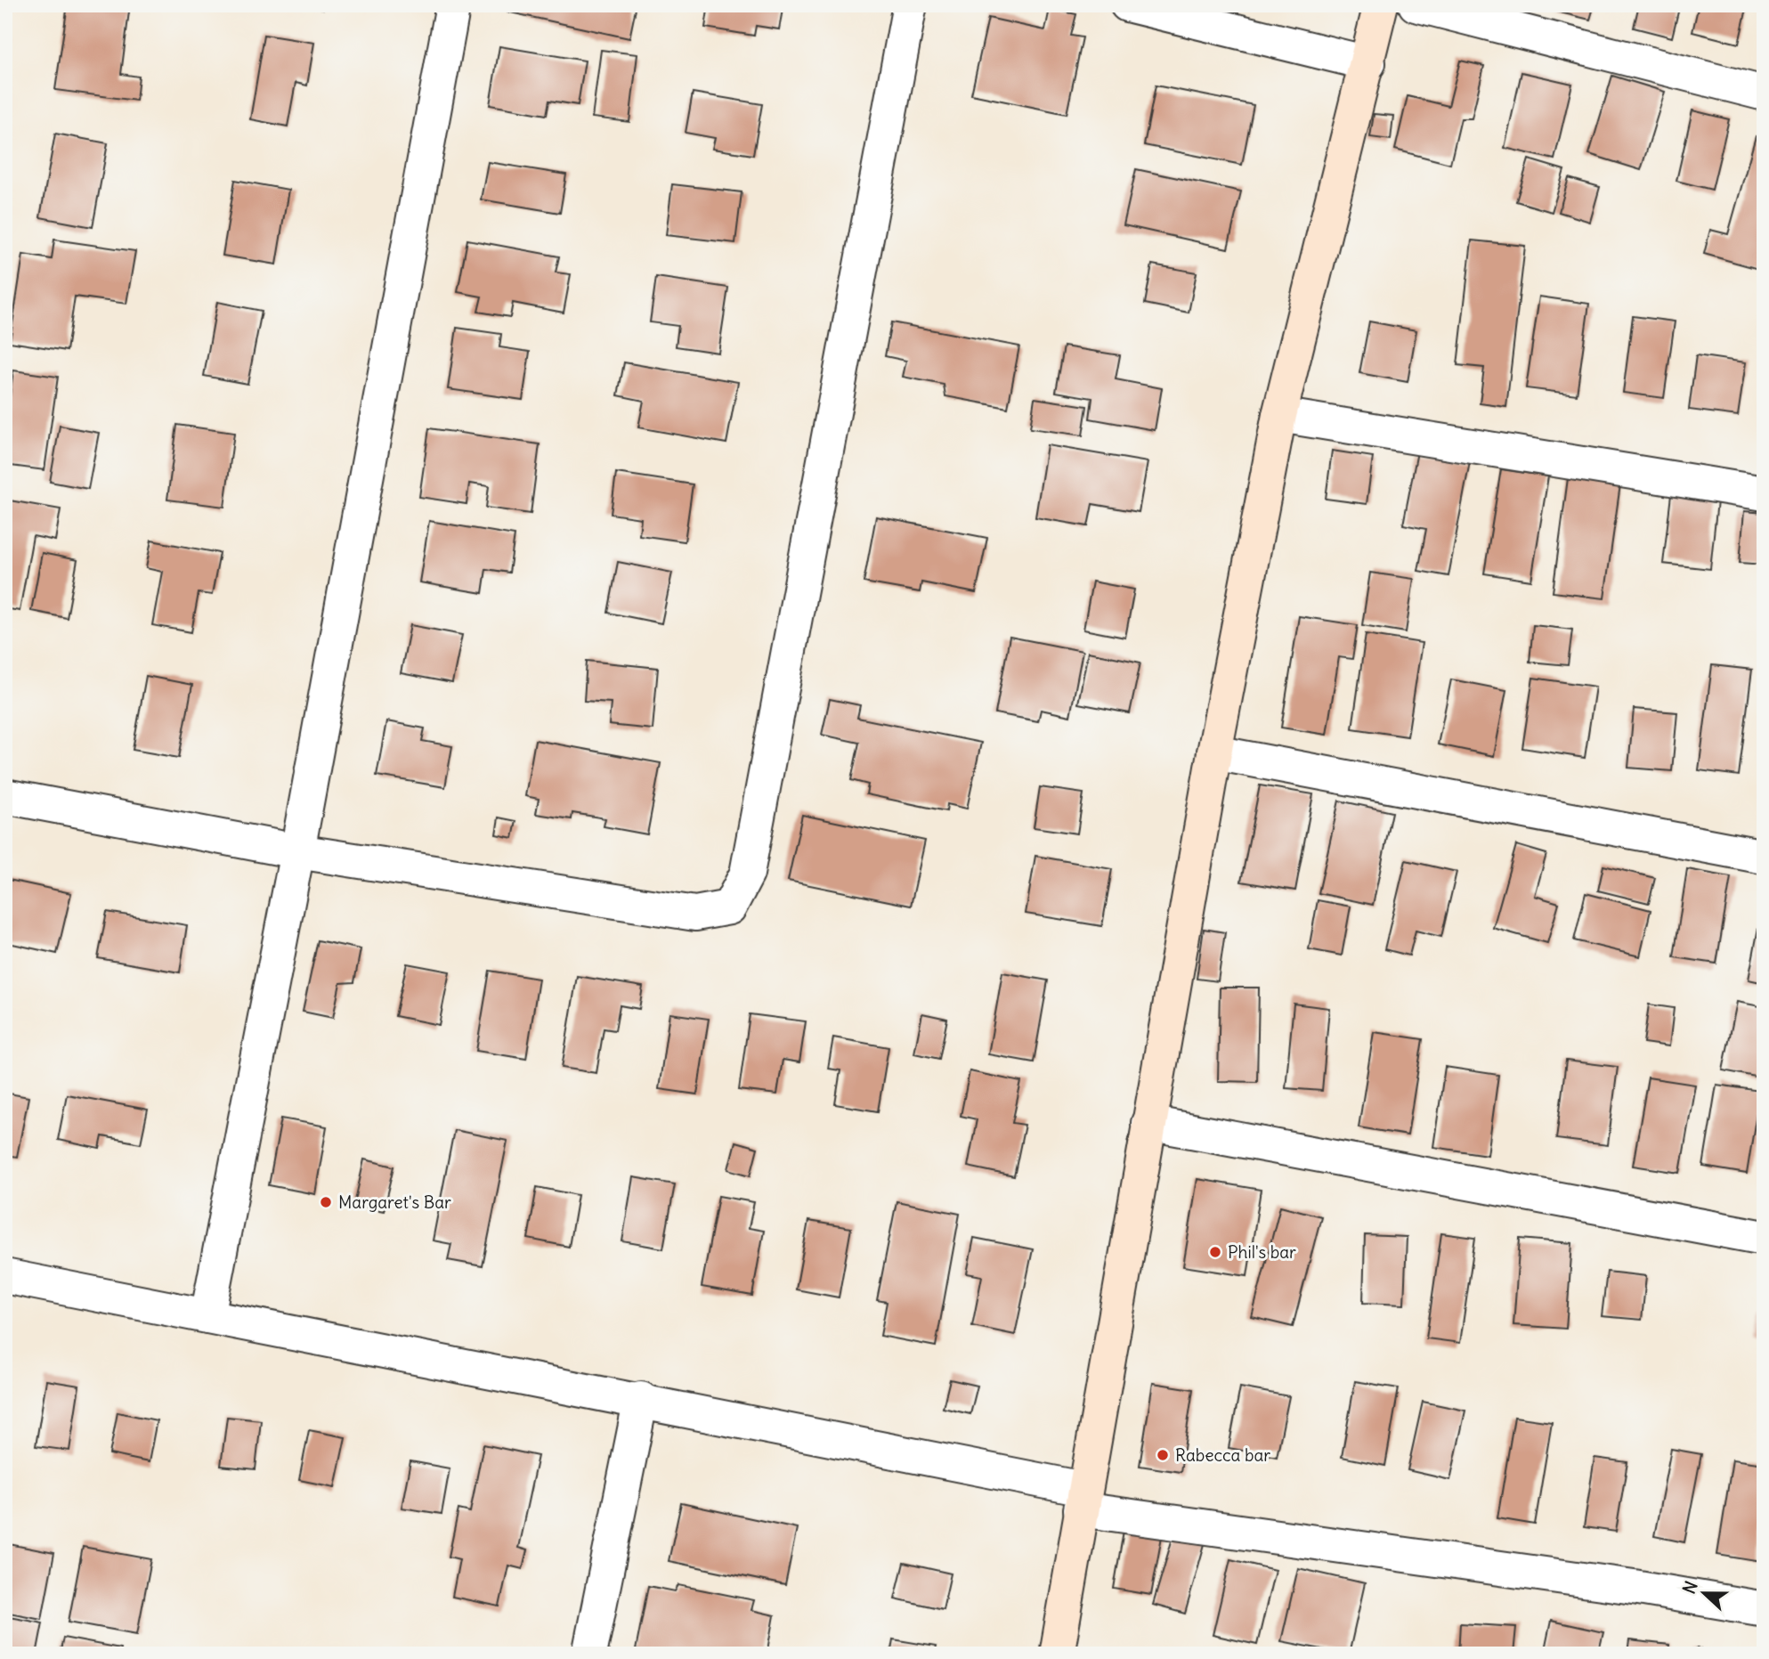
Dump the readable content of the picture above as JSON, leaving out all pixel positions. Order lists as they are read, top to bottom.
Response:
{
  "places": ["Margaret's Bar", "Phil's bar", "Rabecca bar"],
  "north": "left"
}
